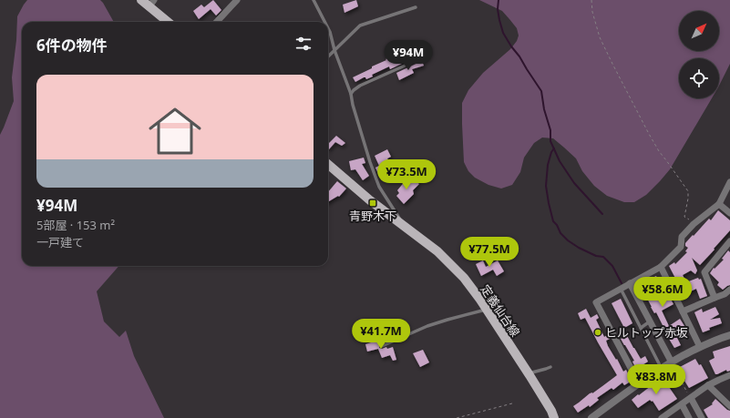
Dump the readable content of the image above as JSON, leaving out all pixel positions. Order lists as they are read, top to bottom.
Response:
{
  "streets": {
    "main road": ["定義仙台線"]
  },
  "places": {
    "transit": ["青野木下"],
    "other": ["ヒルトップ赤坂"]
  },
  "north": "top right",
  "page": {
    "heading": "6件の物件",
    "price": [
      "¥94M",
      "¥73.5M",
      "¥77.5M",
      "¥58.6M",
      "¥41.7M",
      "¥83.8M"
    ],
    "list": [
      {
        "name": "¥94M",
        "note": "5部屋 · 153 m² · 一戸建て"
      }
    ]
  }
}
